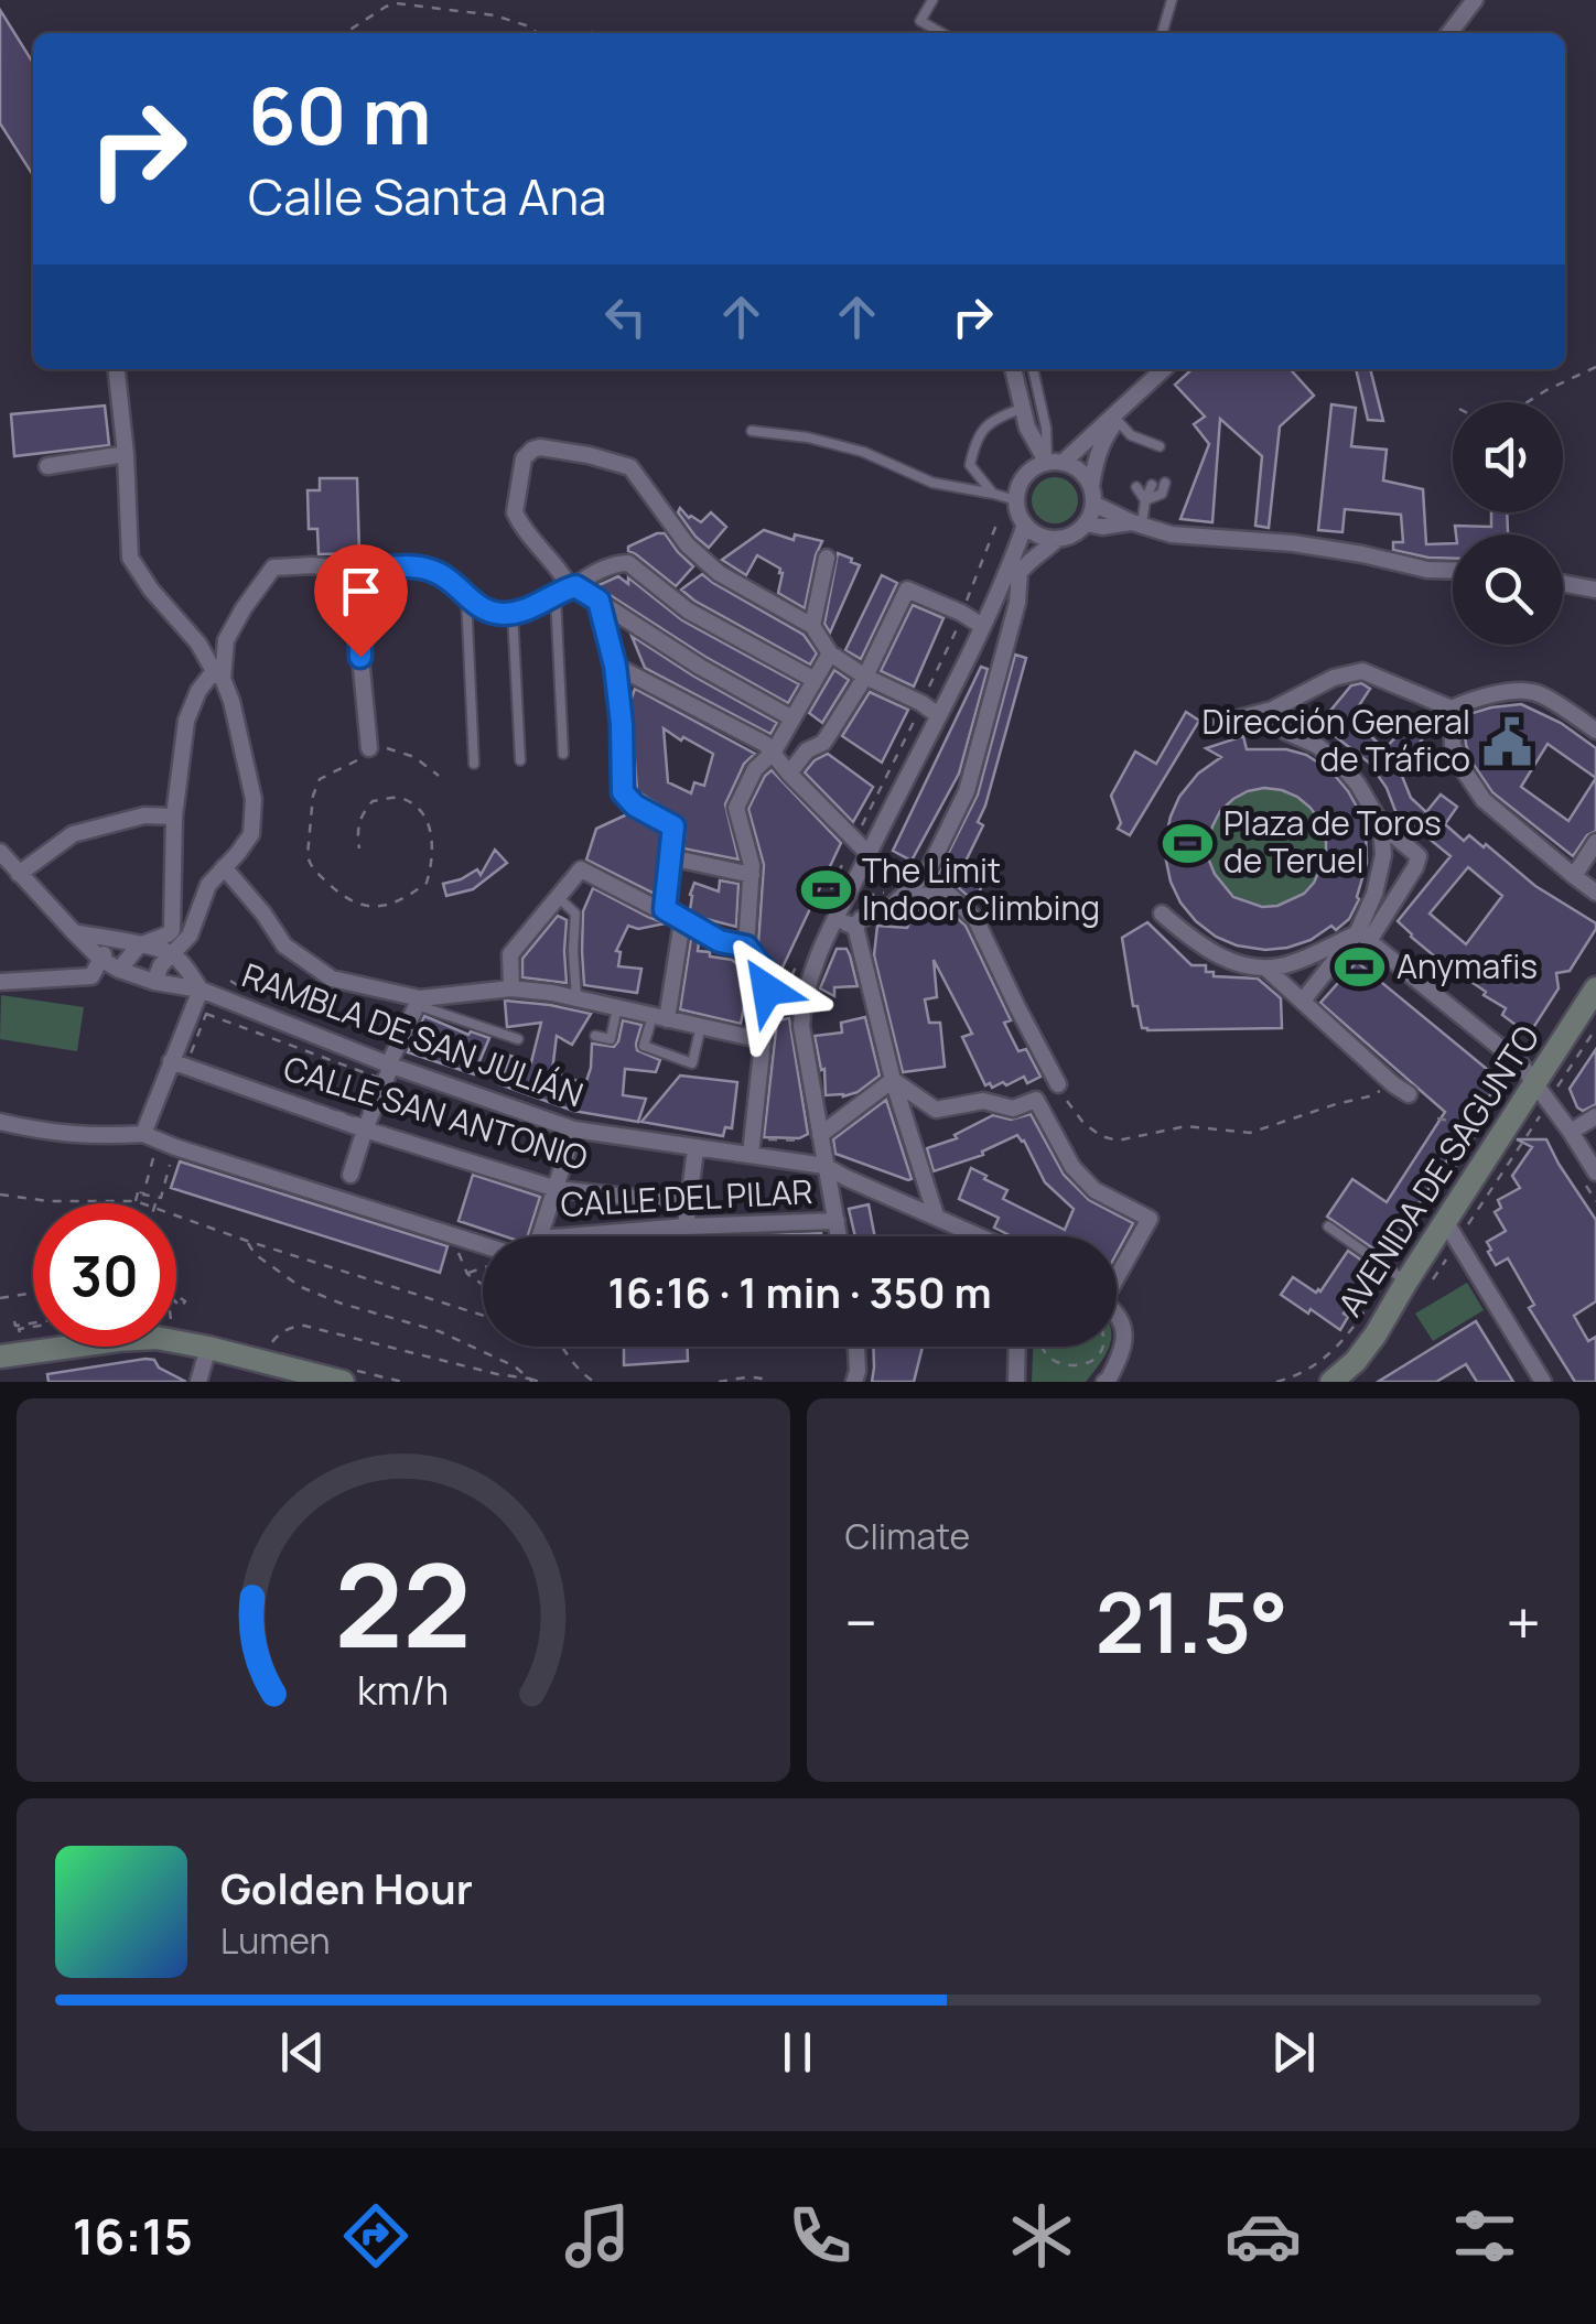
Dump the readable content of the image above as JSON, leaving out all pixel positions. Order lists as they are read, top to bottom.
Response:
{
  "streets": {
    "main road": ["AVENIDA DE SAGUNTO"],
    "street": ["RAMBLA DE SAN JULIÁN", "CALLE SAN ANTONIO", "CALLE DEL PILAR"]
  },
  "crossings": [
    ["CALLE SAN ANTONIO", "CALLE DEL PILAR"]
  ],
  "places": {
    "public building": ["Dirección General de Tráfico"],
    "sports": ["Plaza de Toros de Teruel", "The Limit Indoor Climbing", "Anymafis"]
  },
  "page": {
    "turn": ["60 m", "Calle Santa Ana"],
    "limit": "30",
    "trip": "16:16 · 1 min · 350 m",
    "tile": "Climate",
    "heat": ["−", "21.5°", "+"],
    "song": ["Golden Hour", "Lumen"],
    "tabs": "16:15",
    "gauge": ["22", "km/h"]
  }
}
